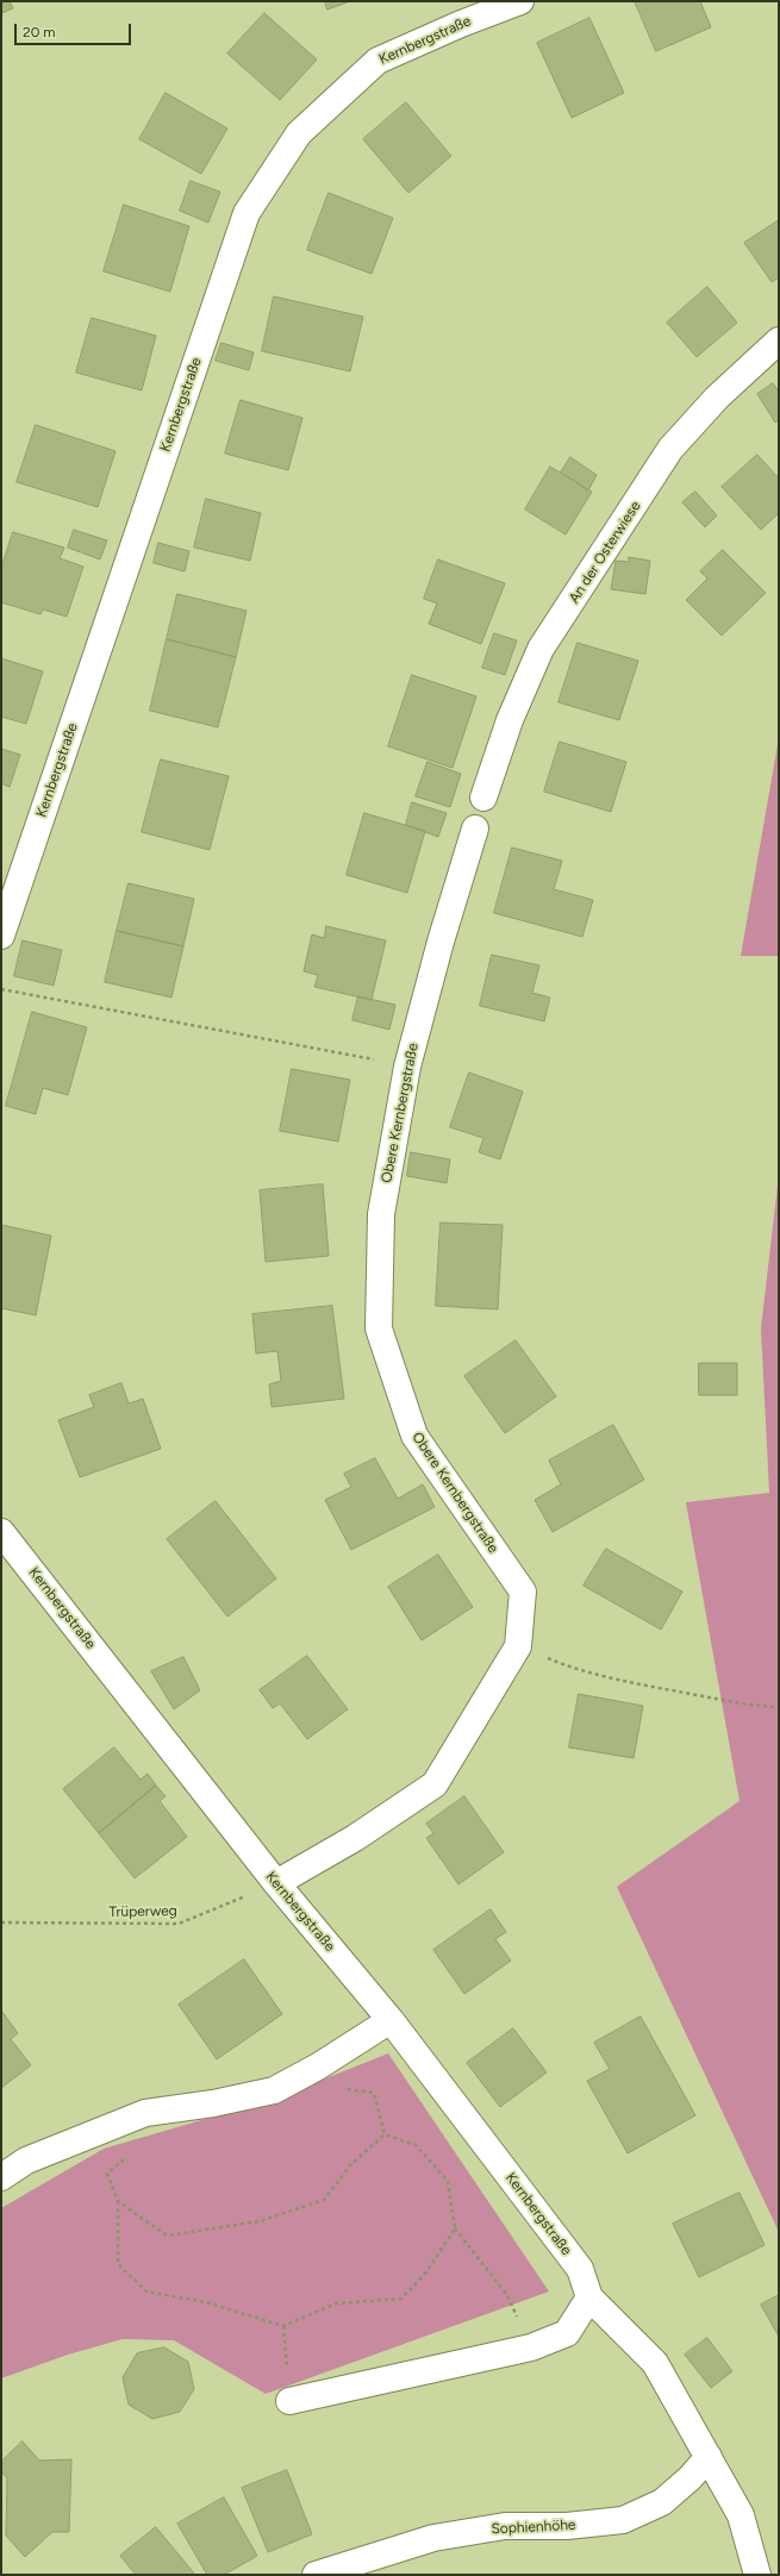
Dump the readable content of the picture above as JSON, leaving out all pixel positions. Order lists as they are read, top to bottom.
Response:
{
  "streets": {
    "street": [
      "Kernbergstraße",
      "An der Osterwiese",
      "Obere Kernbergstraße",
      "Sophienhöhe"
    ],
    "path": ["Trüperweg"]
  },
  "crossings": [
    ["Kernbergstraße", "Obere Kernbergstraße"],
    ["Kernbergstraße", "Trüperweg"],
    ["Kernbergstraße", "Sophienhöhe"],
    ["Obere Kernbergstraße", "Trüperweg"]
  ],
  "scale_bar": "20 m"
}
